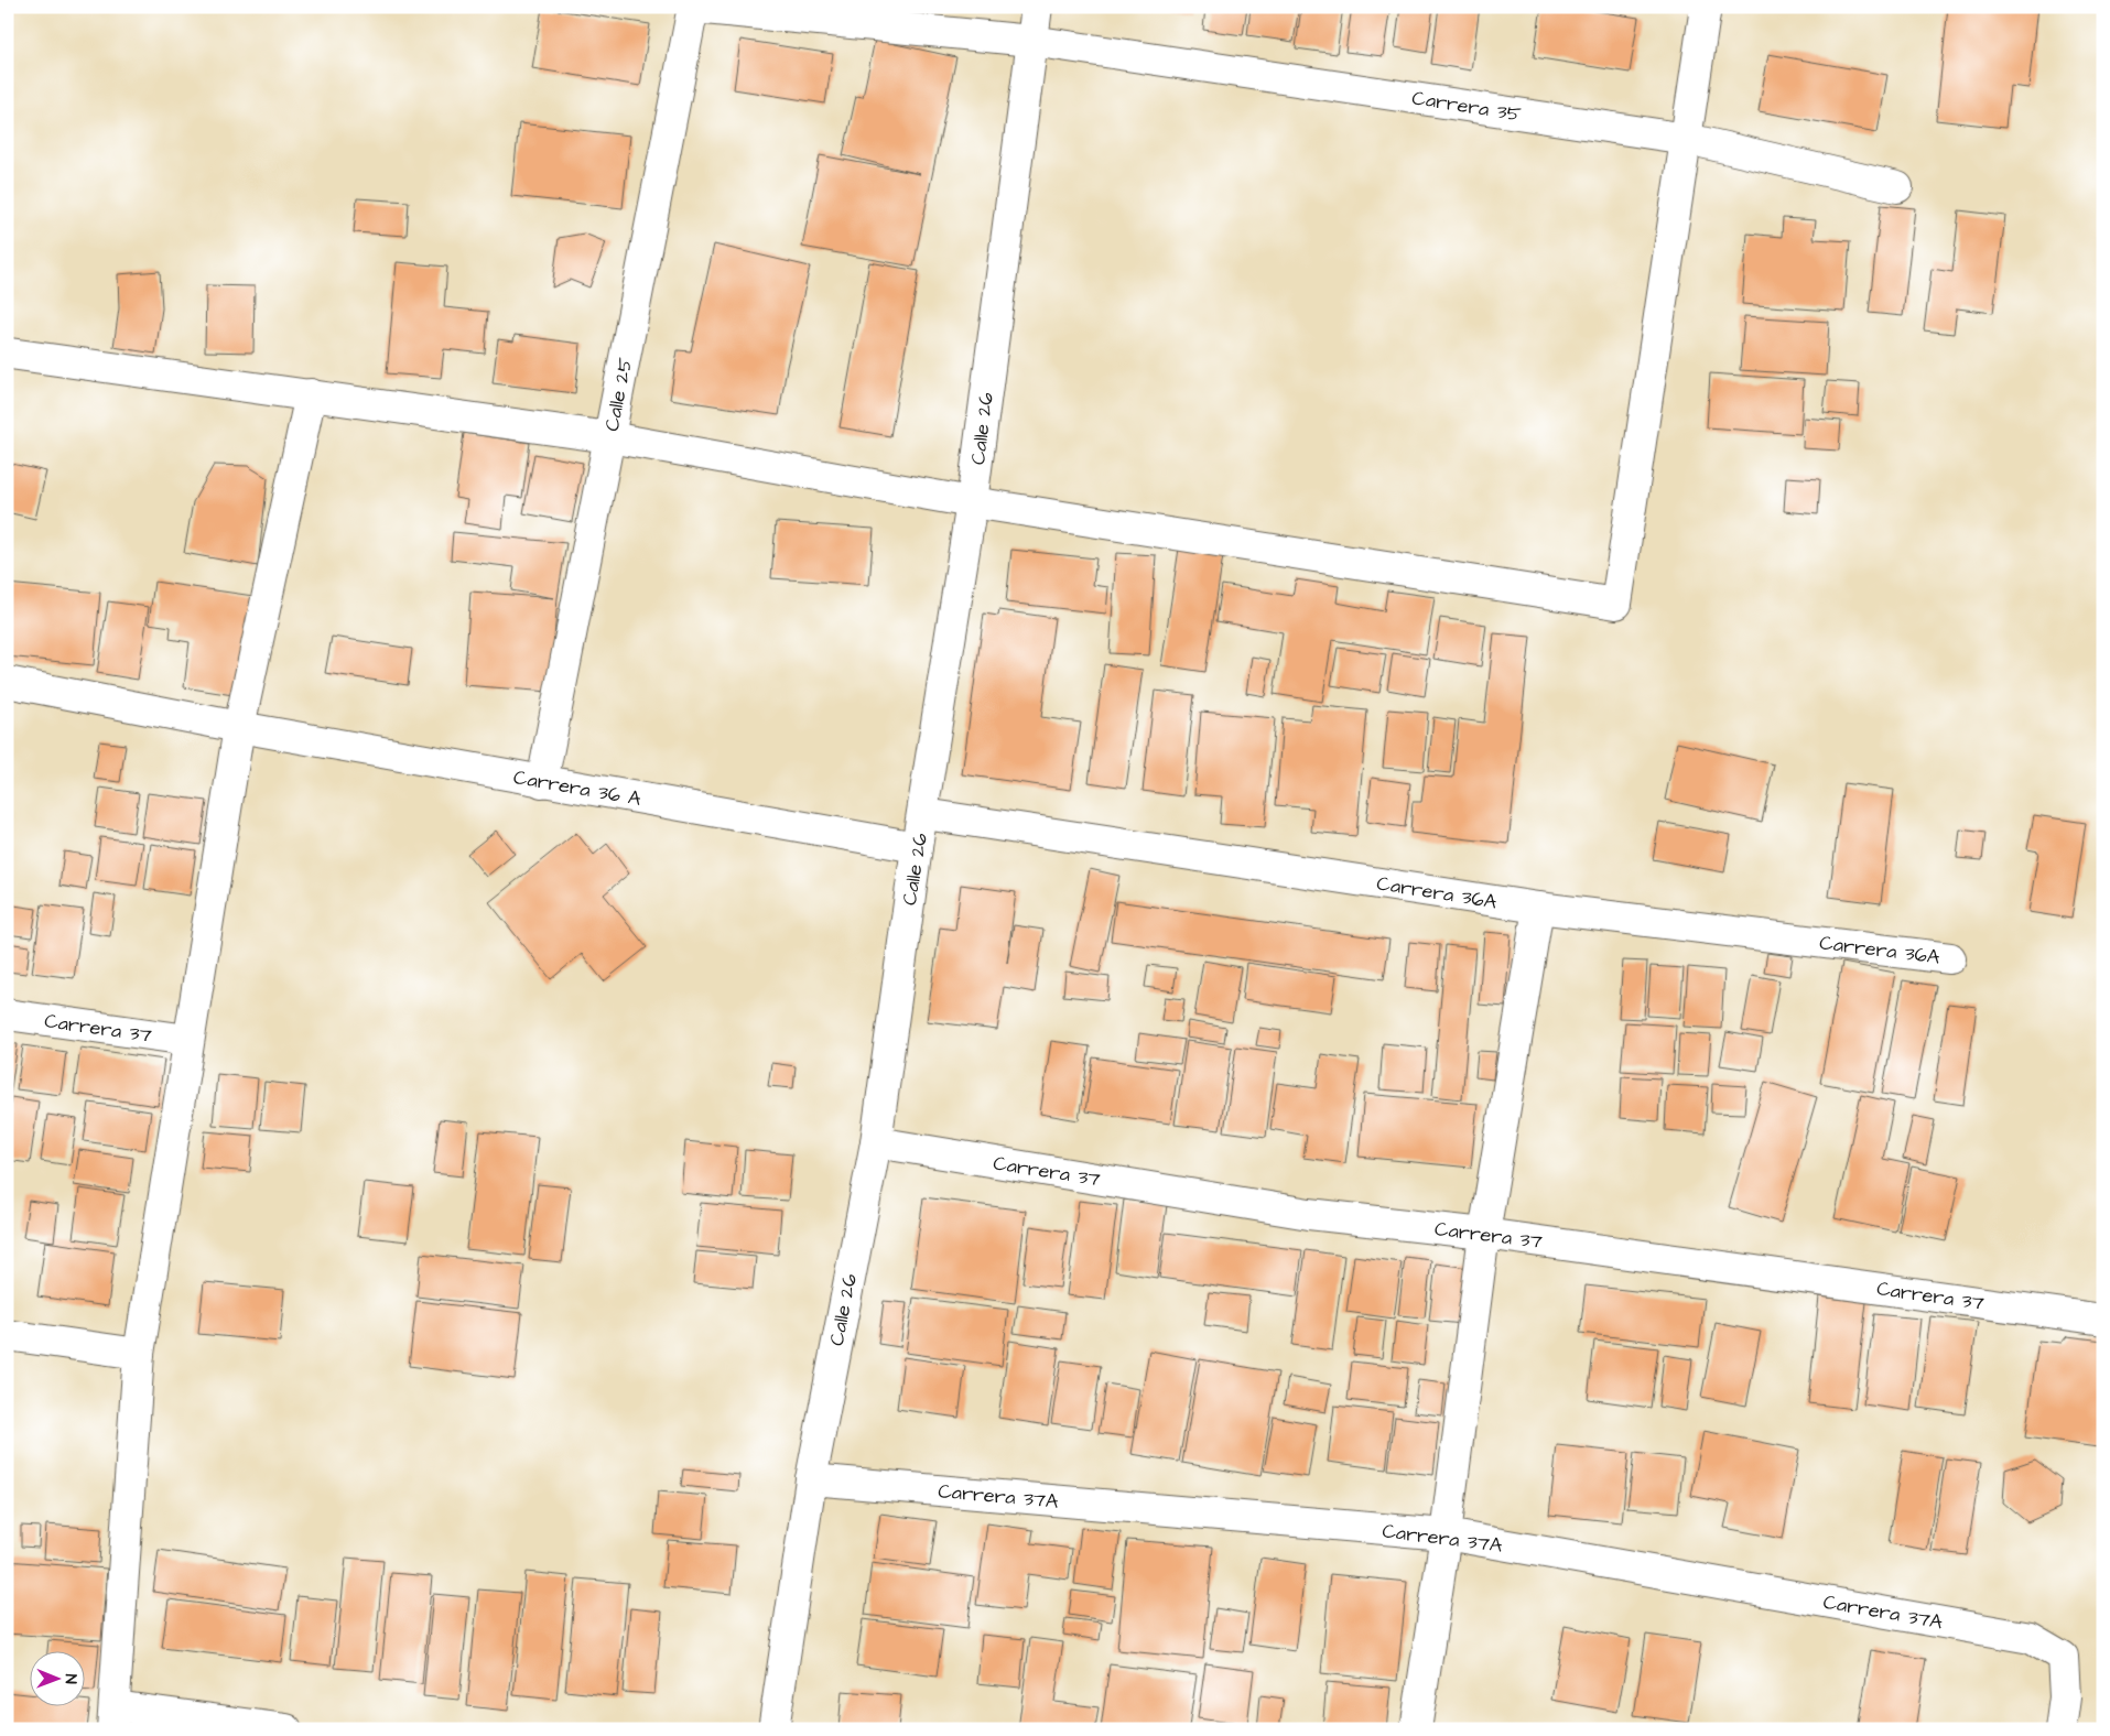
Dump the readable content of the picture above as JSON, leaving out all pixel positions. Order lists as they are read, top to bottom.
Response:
{
  "streets": {
    "street": [
      "Carrera 35",
      "Calle 25",
      "Calle 26",
      "Carrera 36 A",
      "Carrera 36A",
      "Carrera 37",
      "Carrera 37A"
    ]
  },
  "crossings": [
    ["Carrera 35", "Calle 25"],
    ["Carrera 35", "Calle 26"],
    ["Calle 25", "Carrera 36 A"],
    ["Calle 26", "Carrera 36 A"],
    ["Calle 26", "Carrera 36A"],
    ["Calle 26", "Carrera 37"],
    ["Calle 26", "Carrera 37A"]
  ],
  "north": "right"
}
